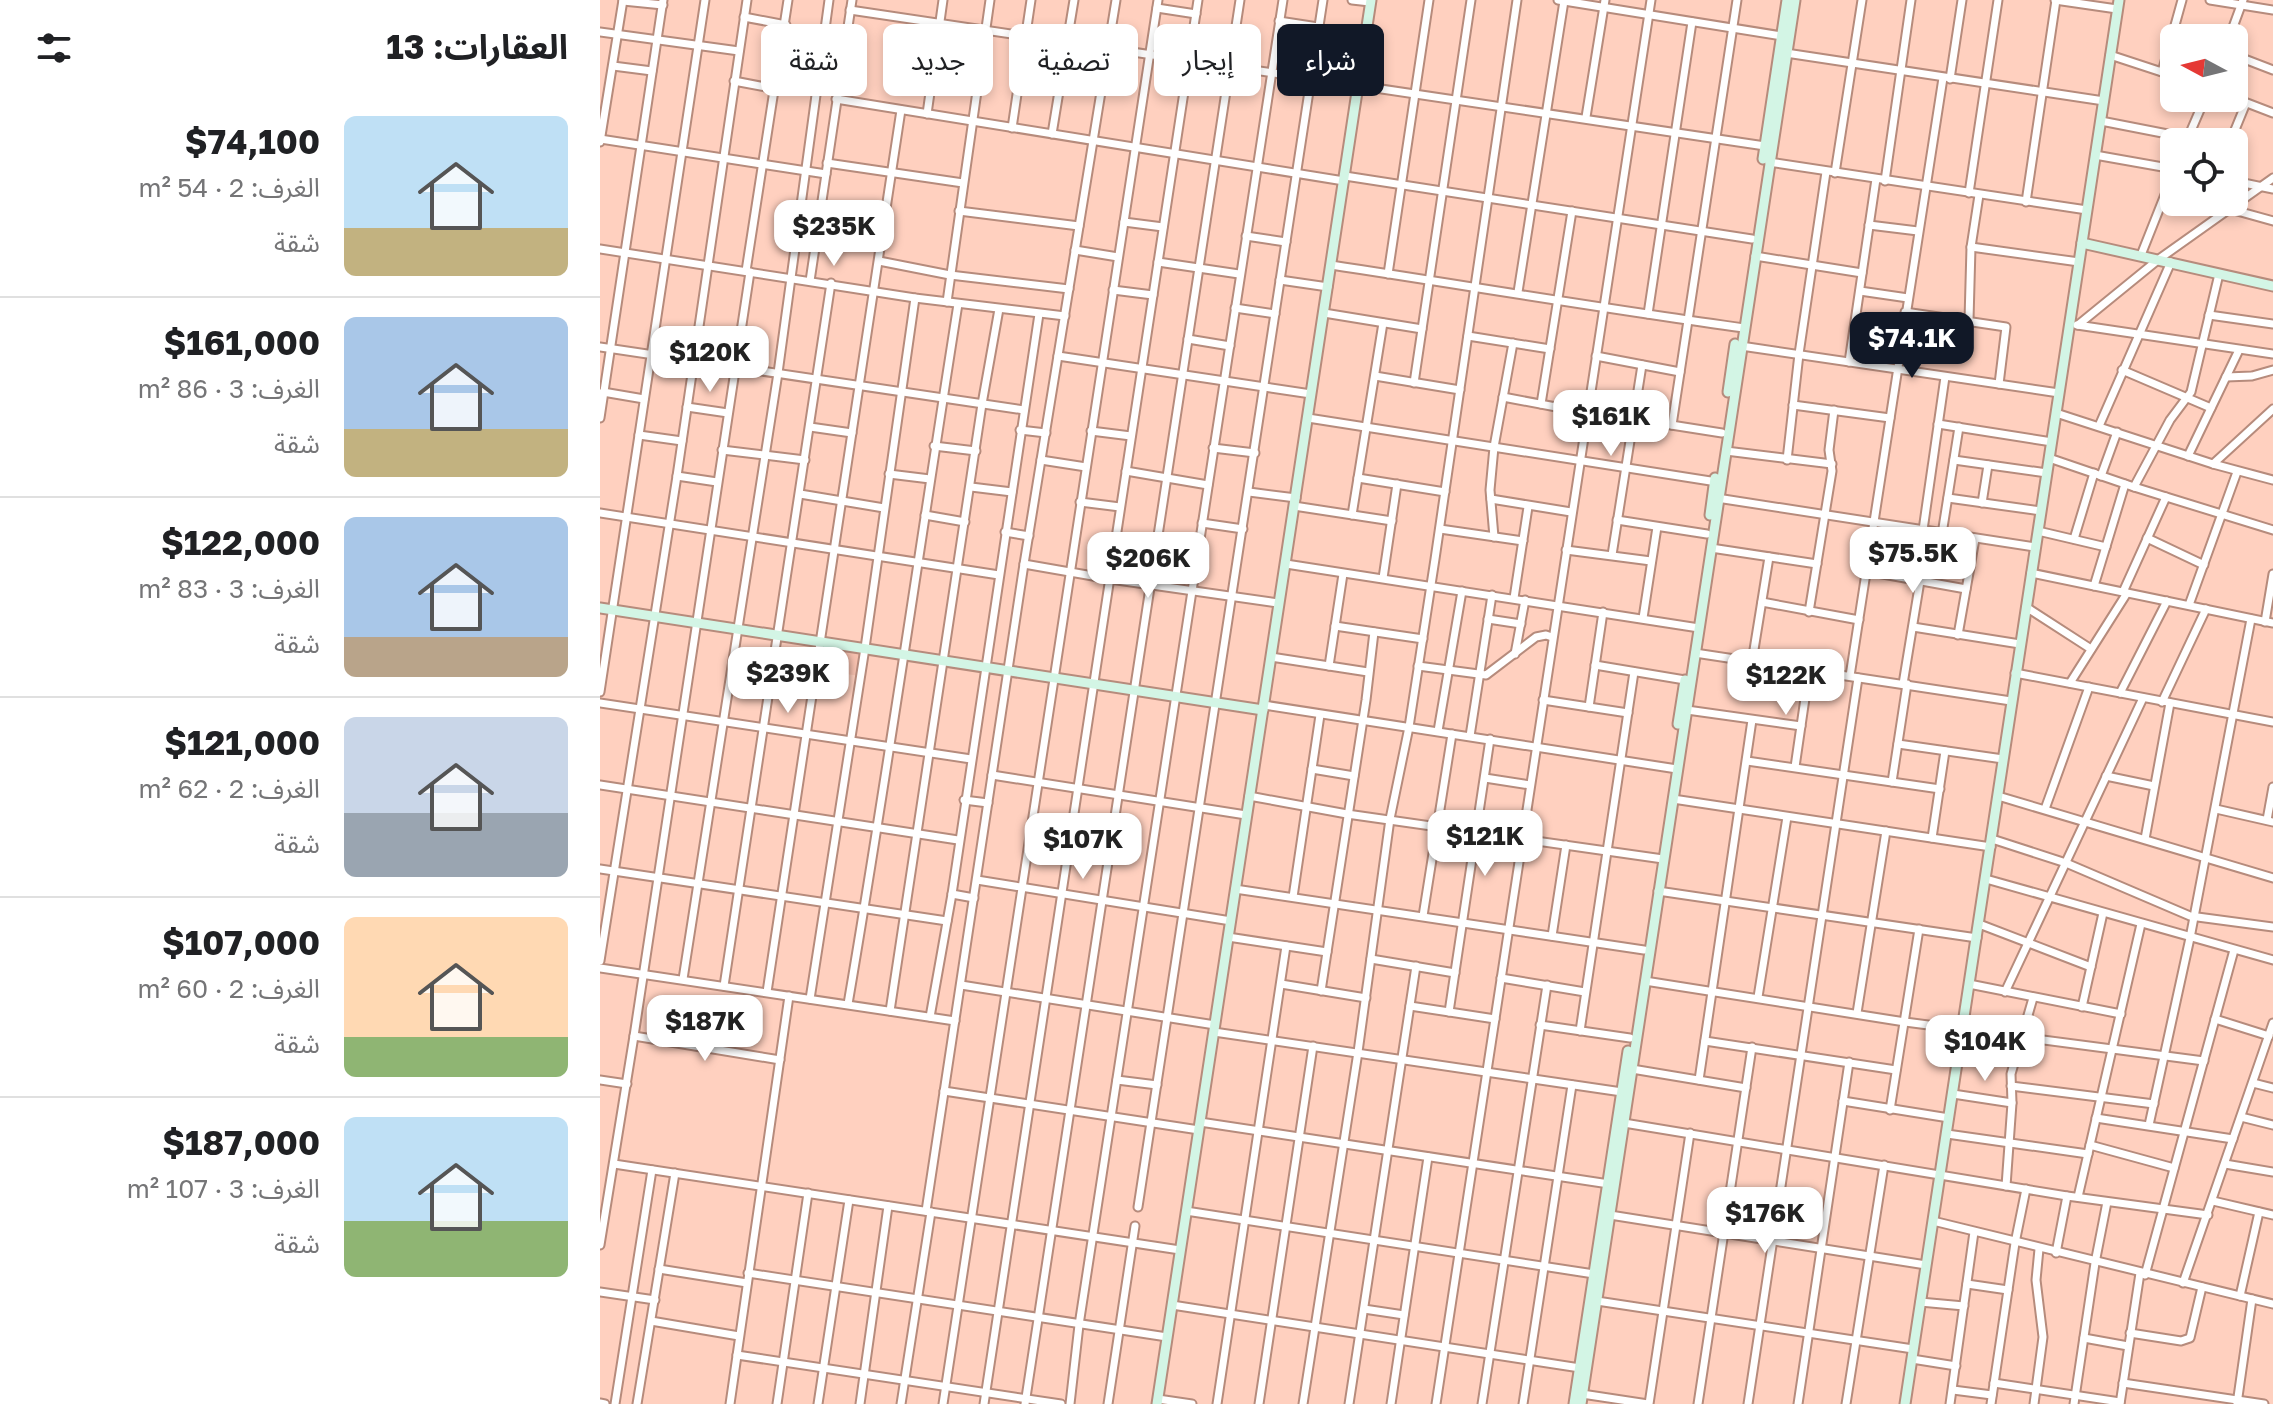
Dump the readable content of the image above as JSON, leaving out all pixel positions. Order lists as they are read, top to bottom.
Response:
{
  "north": "left",
  "page": {
    "heading": "العقارات: 13",
    "chip": [
      "شراء",
      "إيجار",
      "تصفية",
      "جديد",
      "شقة"
    ],
    "list": [
      {
        "name": "$74,100",
        "note": "الغرف: 2 · 54 m² · شقة"
      },
      {
        "name": "$161,000",
        "note": "الغرف: 3 · 86 m² · شقة"
      },
      {
        "name": "$122,000",
        "note": "الغرف: 3 · 83 m² · شقة"
      },
      {
        "name": "$121,000",
        "note": "الغرف: 2 · 62 m² · شقة"
      },
      {
        "name": "$107,000",
        "note": "الغرف: 2 · 60 m² · شقة"
      },
      {
        "name": "$187,000",
        "note": "الغرف: 3 · 107 m² · شقة"
      }
    ],
    "price": [
      "$235K",
      "$74.1K",
      "$120K",
      "$161K",
      "$75.5K",
      "$206K",
      "$239K",
      "$122K",
      "$121K",
      "$107K",
      "$187K",
      "$104K",
      "$176K"
    ]
  }
}
